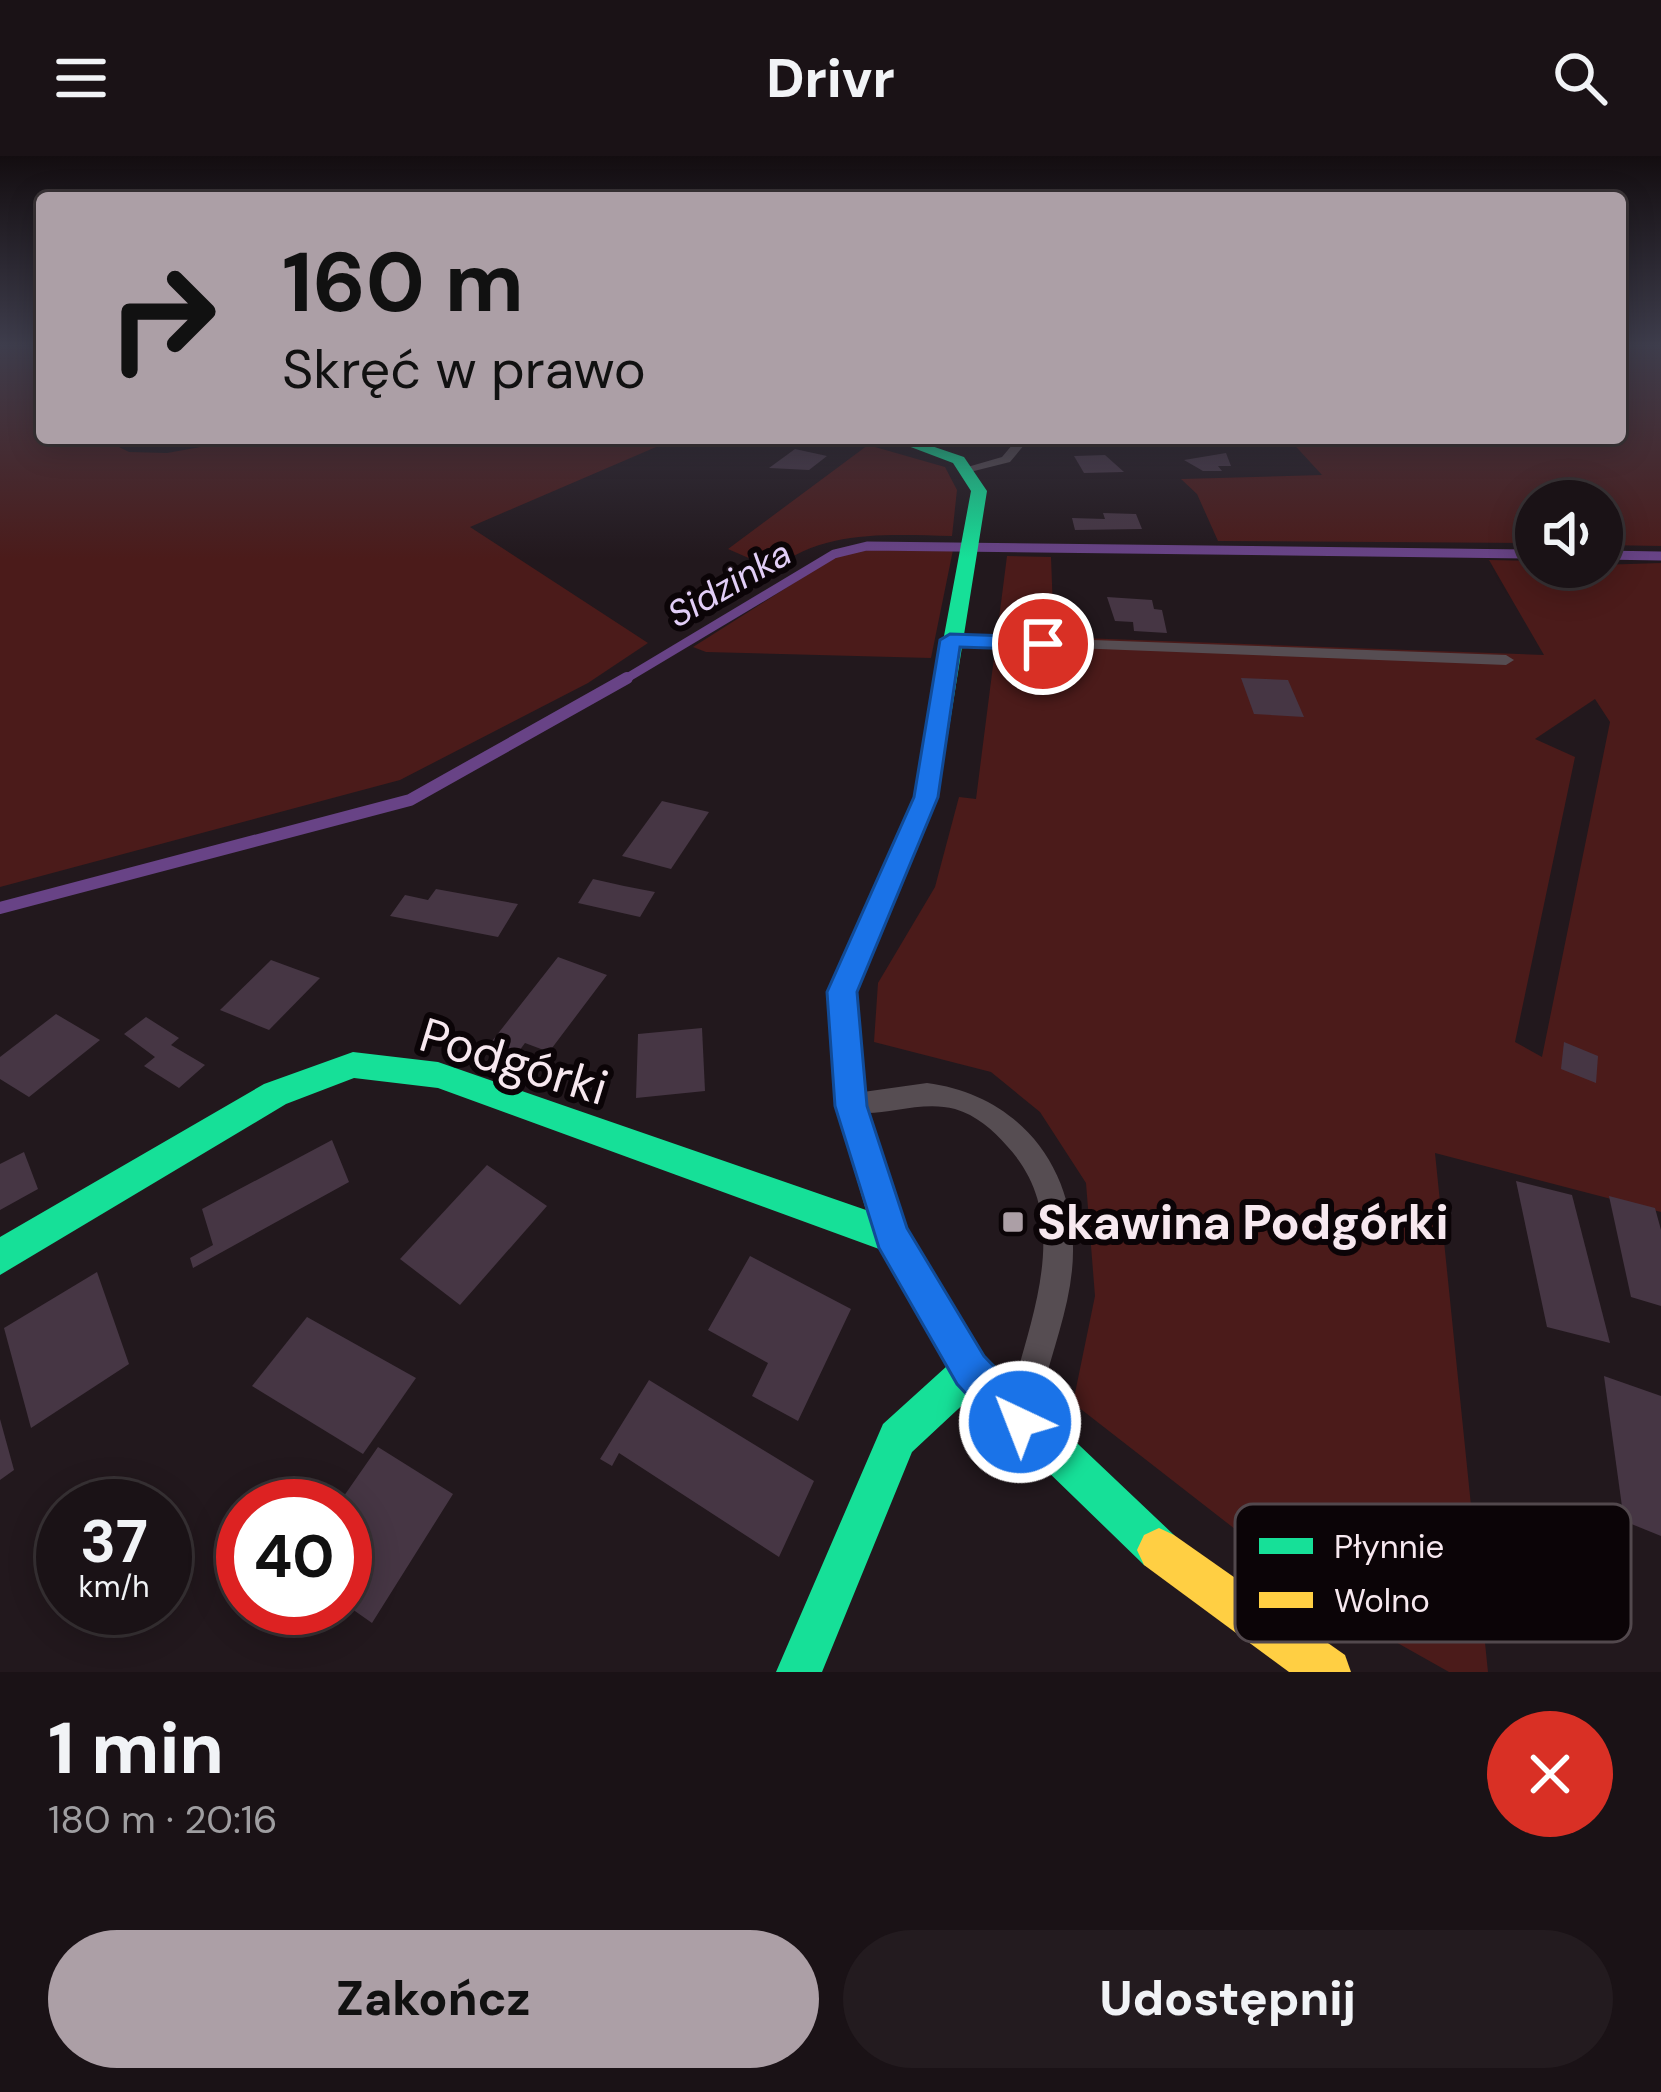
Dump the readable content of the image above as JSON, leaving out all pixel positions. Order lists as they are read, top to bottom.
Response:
{
  "streets": {
    "street": ["Podgórki"]
  },
  "water": ["Sidzinka"],
  "places": {
    "transit": ["Skawina Podgórki"]
  },
  "legend": ["Płynnie", "Wolno"],
  "page": {
    "header": "Drivr",
    "turn": ["160 m", "Skręć w prawo"],
    "speed": "37 km/h",
    "limit": "40",
    "heading": ["1 min", "180 m · 20:16"],
    "buttons": ["Zakończ", "Udostępnij"]
  }
}
